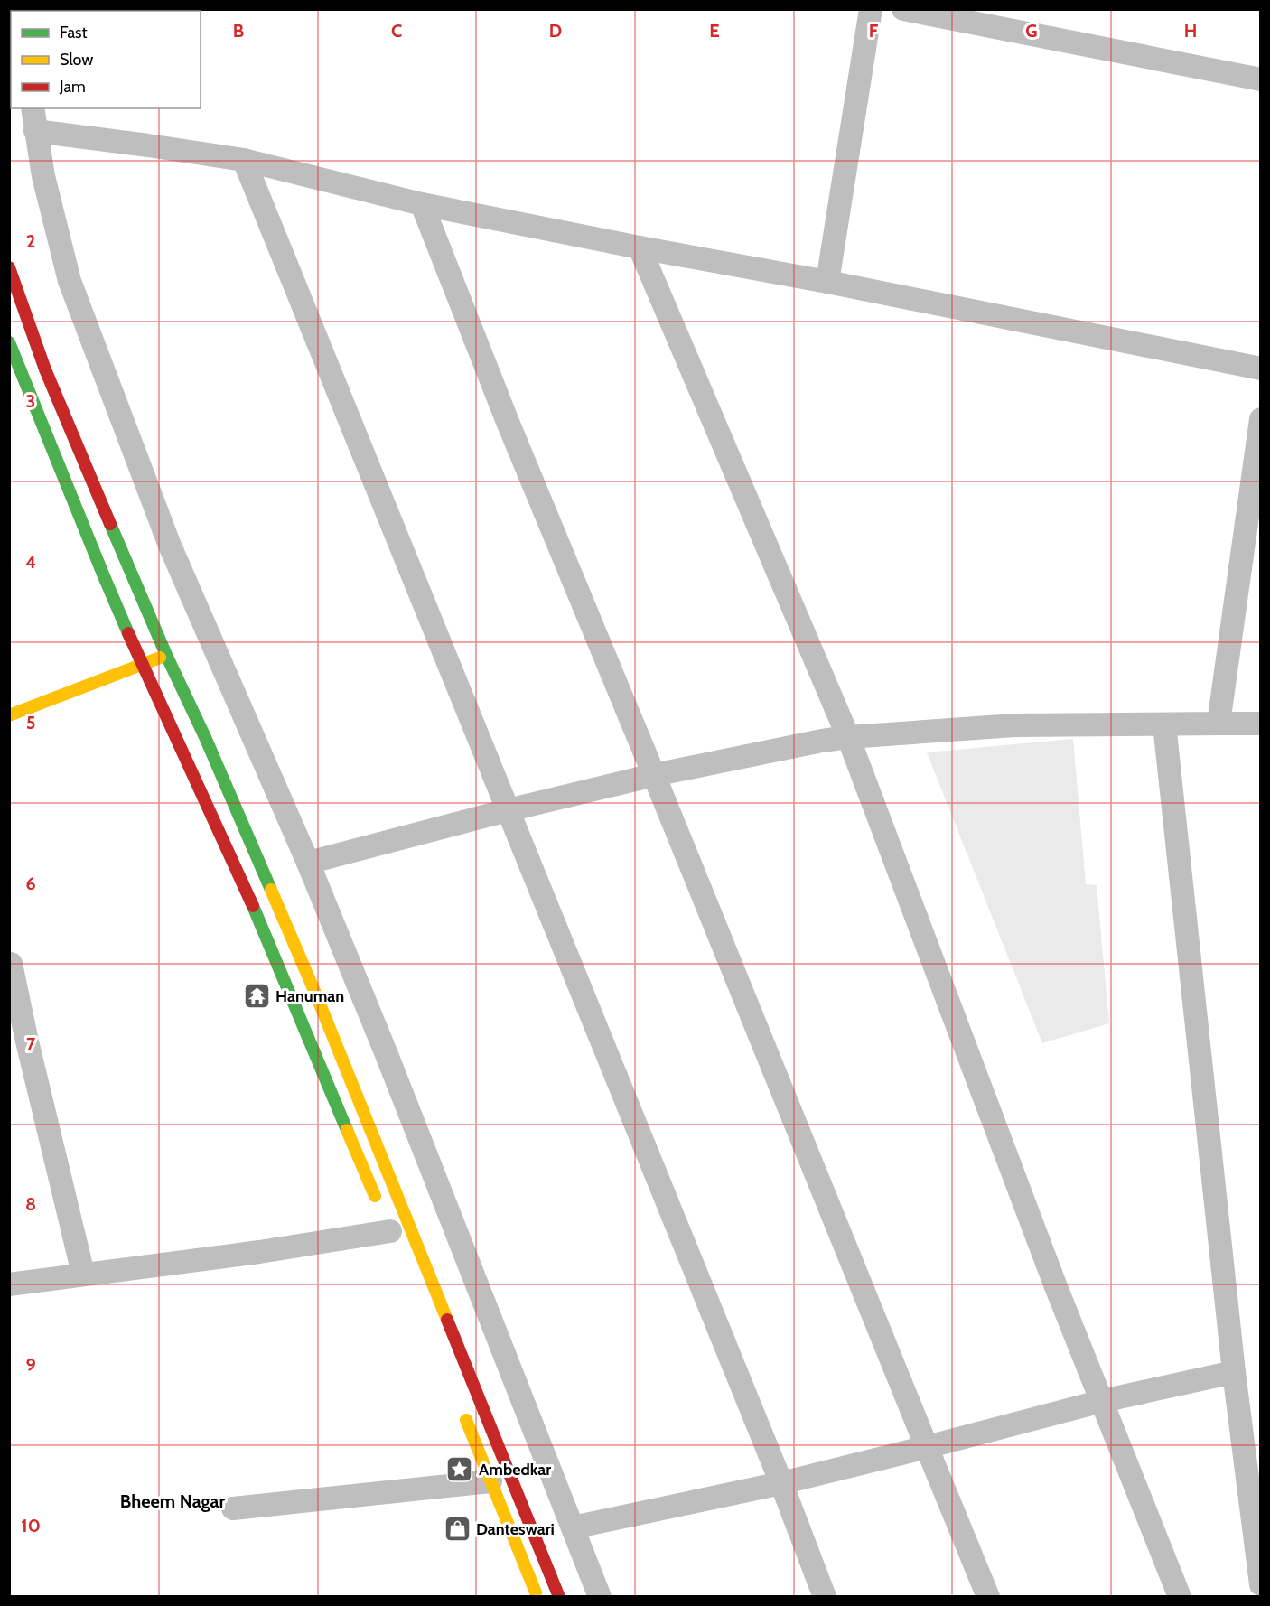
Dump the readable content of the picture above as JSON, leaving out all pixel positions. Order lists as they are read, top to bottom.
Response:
{
  "districts": ["Bheem Nagar"],
  "places": {
    "temple": ["Hanuman"],
    "place": ["Ambedkar"],
    "shop": ["Danteswari"]
  },
  "legend": ["Fast", "Slow", "Jam"],
  "grid": {
    "columns": [
      "B",
      "C",
      "D",
      "E",
      "F",
      "G",
      "H"
    ],
    "rows": [
      "2",
      "3",
      "4",
      "5",
      "6",
      "7",
      "8",
      "9",
      "10"
    ]
  }
}
